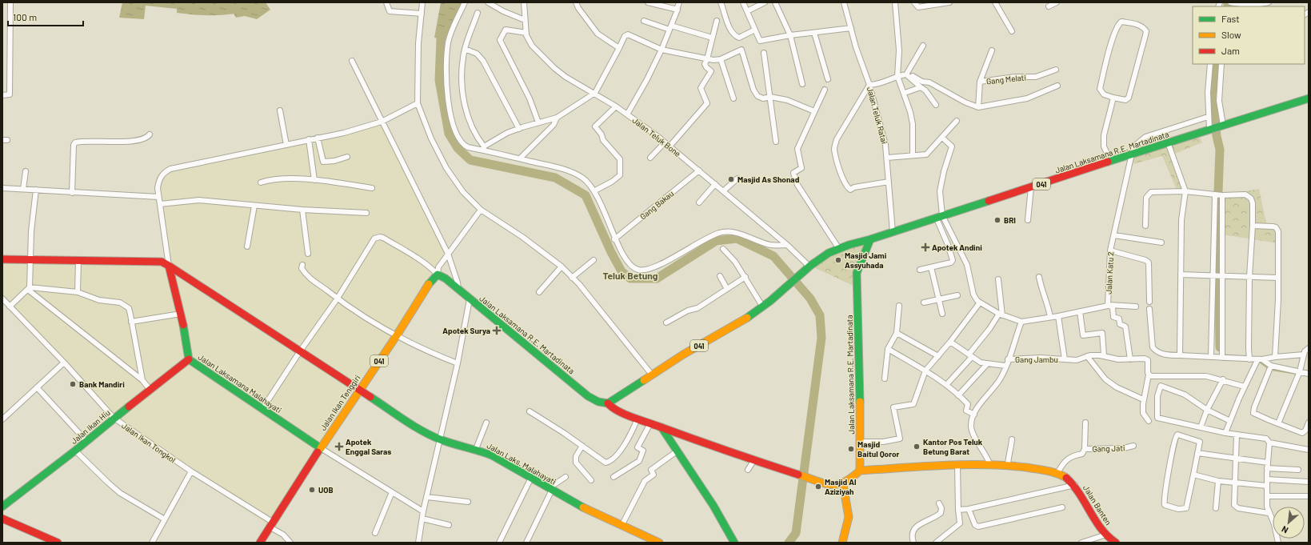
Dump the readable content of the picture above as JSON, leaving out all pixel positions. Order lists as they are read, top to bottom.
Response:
{
  "streets": {
    "main road": [
      "Jalan Laksamana R.E. Martadinata",
      "041",
      "Jalan Laksamana Malahayati",
      "Jalan Ikan Tenggiri",
      "Jalan Ikan Hiu",
      "Jalan Laks. Malahayati",
      "Jalan Banten"
    ],
    "street": [
      "Gang Melati",
      "Jalan Teluk Ratai",
      "Jalan Teluk Bone",
      "Gang Bakau",
      "Jalan Katu 2",
      "Gang Jambu",
      "Jalan Ikan Tongkol",
      "Gang Jati"
    ]
  },
  "crossings": [
    ["Jalan Teluk Ratai", "Jalan Laksamana R.E. Martadinata"],
    ["Jalan Teluk Bone", "Jalan Laksamana R.E. Martadinata"],
    ["Jalan Teluk Bone", "041"],
    ["Jalan Teluk Bone", "Gang Bakau"],
    ["Jalan Laksamana R.E. Martadinata", "041"],
    ["Jalan Laksamana R.E. Martadinata", "Jalan Katu 2"],
    ["Jalan Laksamana R.E. Martadinata", "Jalan Ikan Tenggiri"],
    ["Jalan Laksamana R.E. Martadinata", "Jalan Banten"],
    ["Jalan Laksamana Malahayati", "Jalan Ikan Tenggiri"],
    ["Jalan Laksamana Malahayati", "Jalan Ikan Hiu"],
    ["Jalan Laksamana Malahayati", "Jalan Laks. Malahayati"],
    ["Jalan Ikan Tenggiri", "Jalan Ikan Tongkol"],
    ["Jalan Ikan Tenggiri", "Jalan Laks. Malahayati"],
    ["Jalan Ikan Hiu", "Jalan Ikan Tongkol"],
    ["Gang Jati", "Jalan Banten"]
  ],
  "districts": ["Teluk Betung"],
  "places": {
    "other": [
      "Masjid As Shonad",
      "BRI",
      "Masjid Jami Assyuhada",
      "Bank Mandiri",
      "Kantor Pos Teluk Betung Barat",
      "Masjid Baitul Qoror",
      "Masjid Al Aziziyah",
      "UOB"
    ],
    "health": ["Apotek Andini", "Apotek Surya", "Apotek Enggal Saras"]
  },
  "legend": ["Fast", "Slow", "Jam"],
  "scale_bar": "100 m",
  "north": "bottom left"
}
